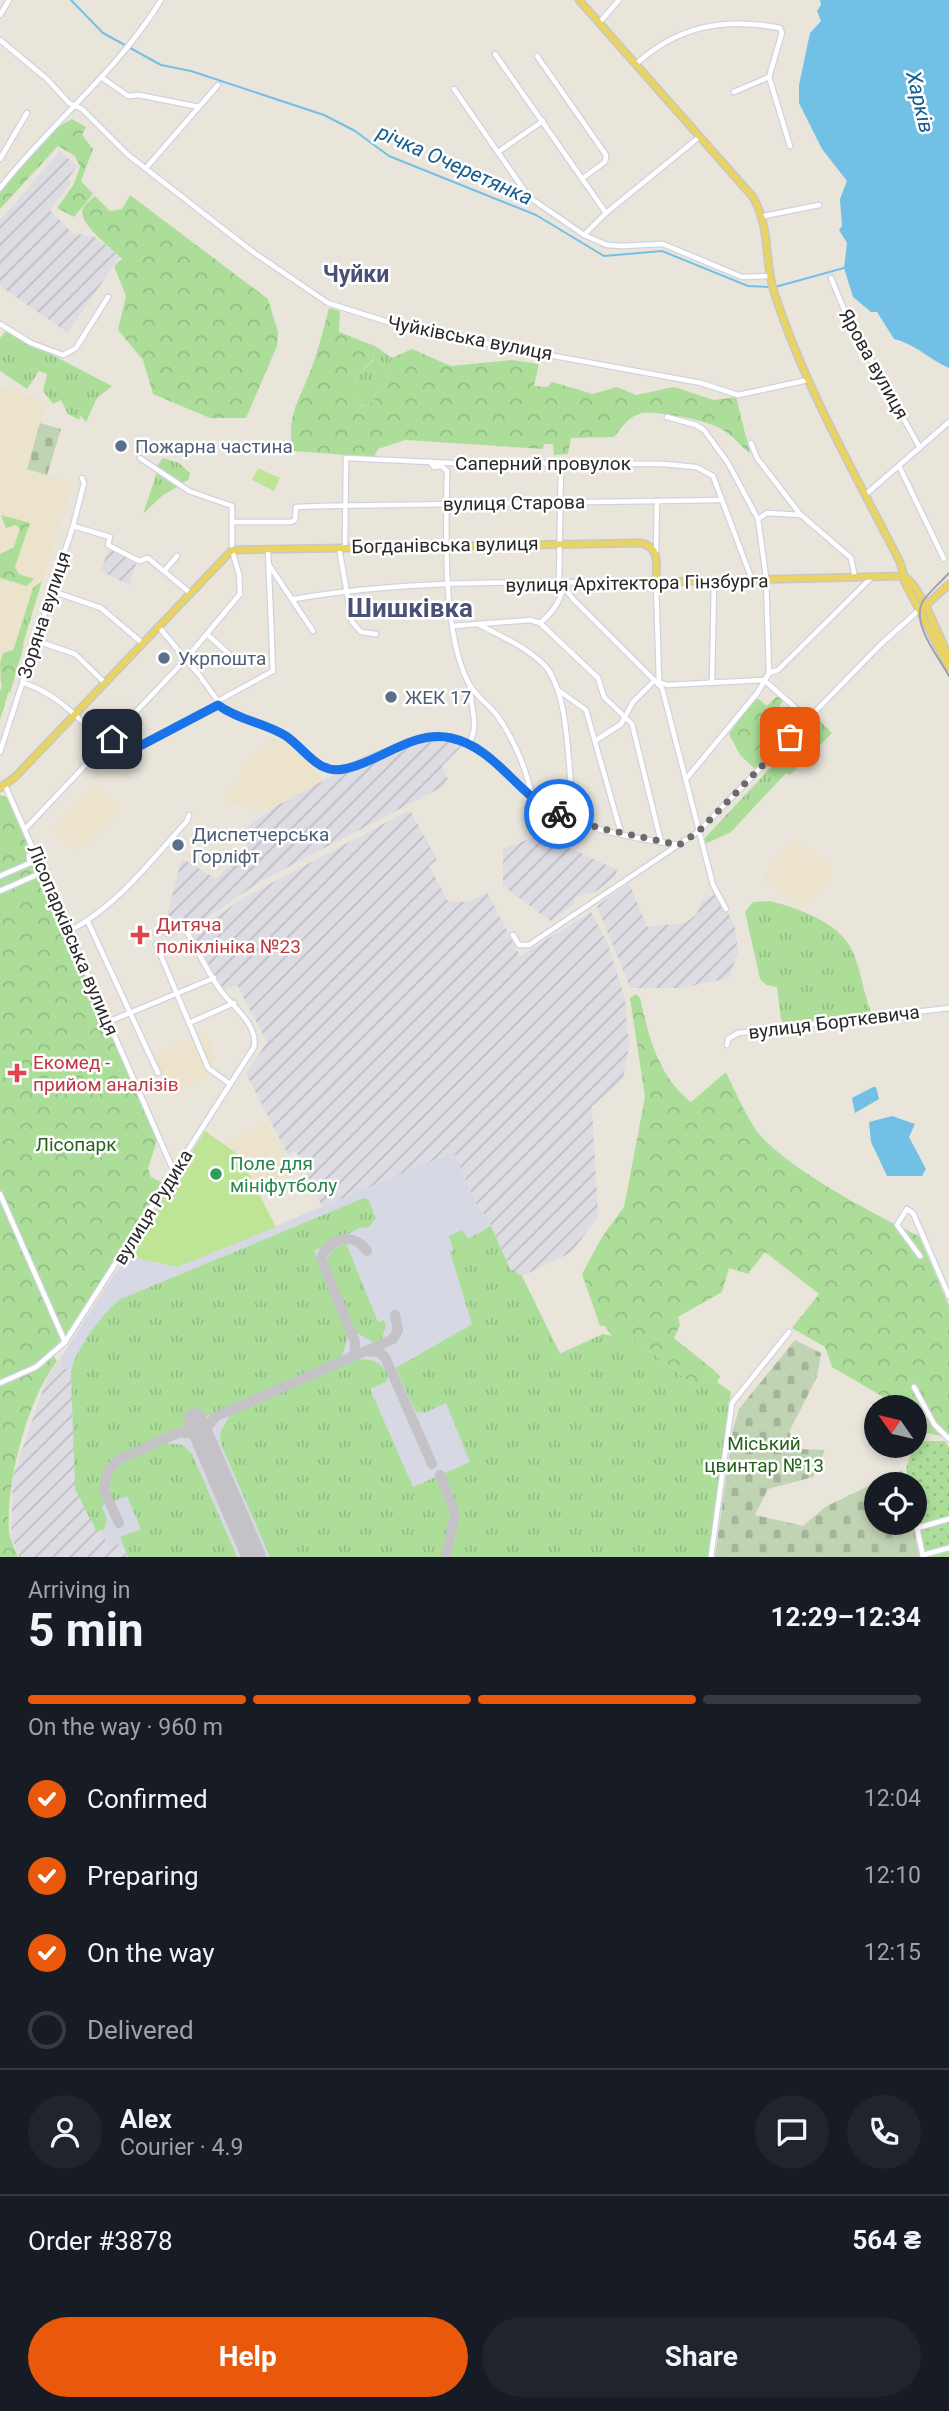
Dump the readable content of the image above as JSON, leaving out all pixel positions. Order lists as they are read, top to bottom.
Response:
{
  "streets": {
    "main road": ["Богданівська вулиця", "вулиця Архітектора Гінзбурга"],
    "street": [
      "Чуйківська вулиця",
      "Ярова вулиця",
      "Саперний провулок",
      "вулиця Старова",
      "Зоряна вулиця",
      "Лісопарківська вулиця",
      "вулиця Борткевича",
      "вулиця Рудика"
    ]
  },
  "crossings": [
    ["Саперний провулок", "вулиця Старова"],
    ["Лісопарківська вулиця", "вулиця Рудика"]
  ],
  "districts": ["Чуйки", "Шишківка"],
  "water": ["Харків", "річка Очеретянка"],
  "parks": ["Лісопарк", "Міський цвинтар №13"],
  "places": {
    "other": [
      "Пожарна частина",
      "Укрпошта",
      "ЖЕК 17",
      "Диспетчерська Горліфт",
      "Поле для мініфутболу"
    ],
    "health": ["Дитяча поліклініка №23", "Екомед - прийом аналізів"]
  },
  "north": "top left",
  "page": {
    "heading": ["5 min", "Arriving in", "12:29–12:34"],
    "panel": [
      "Alex",
      "Courier · 4.9",
      "Order #3878",
      "564 ₴"
    ],
    "bar": "On the way · 960 m",
    "list": [
      ["Confirmed", "12:04"],
      ["Preparing", "12:10"],
      ["On the way", "12:15"],
      "Delivered"
    ],
    "buttons": ["Help", "Share"]
  }
}
